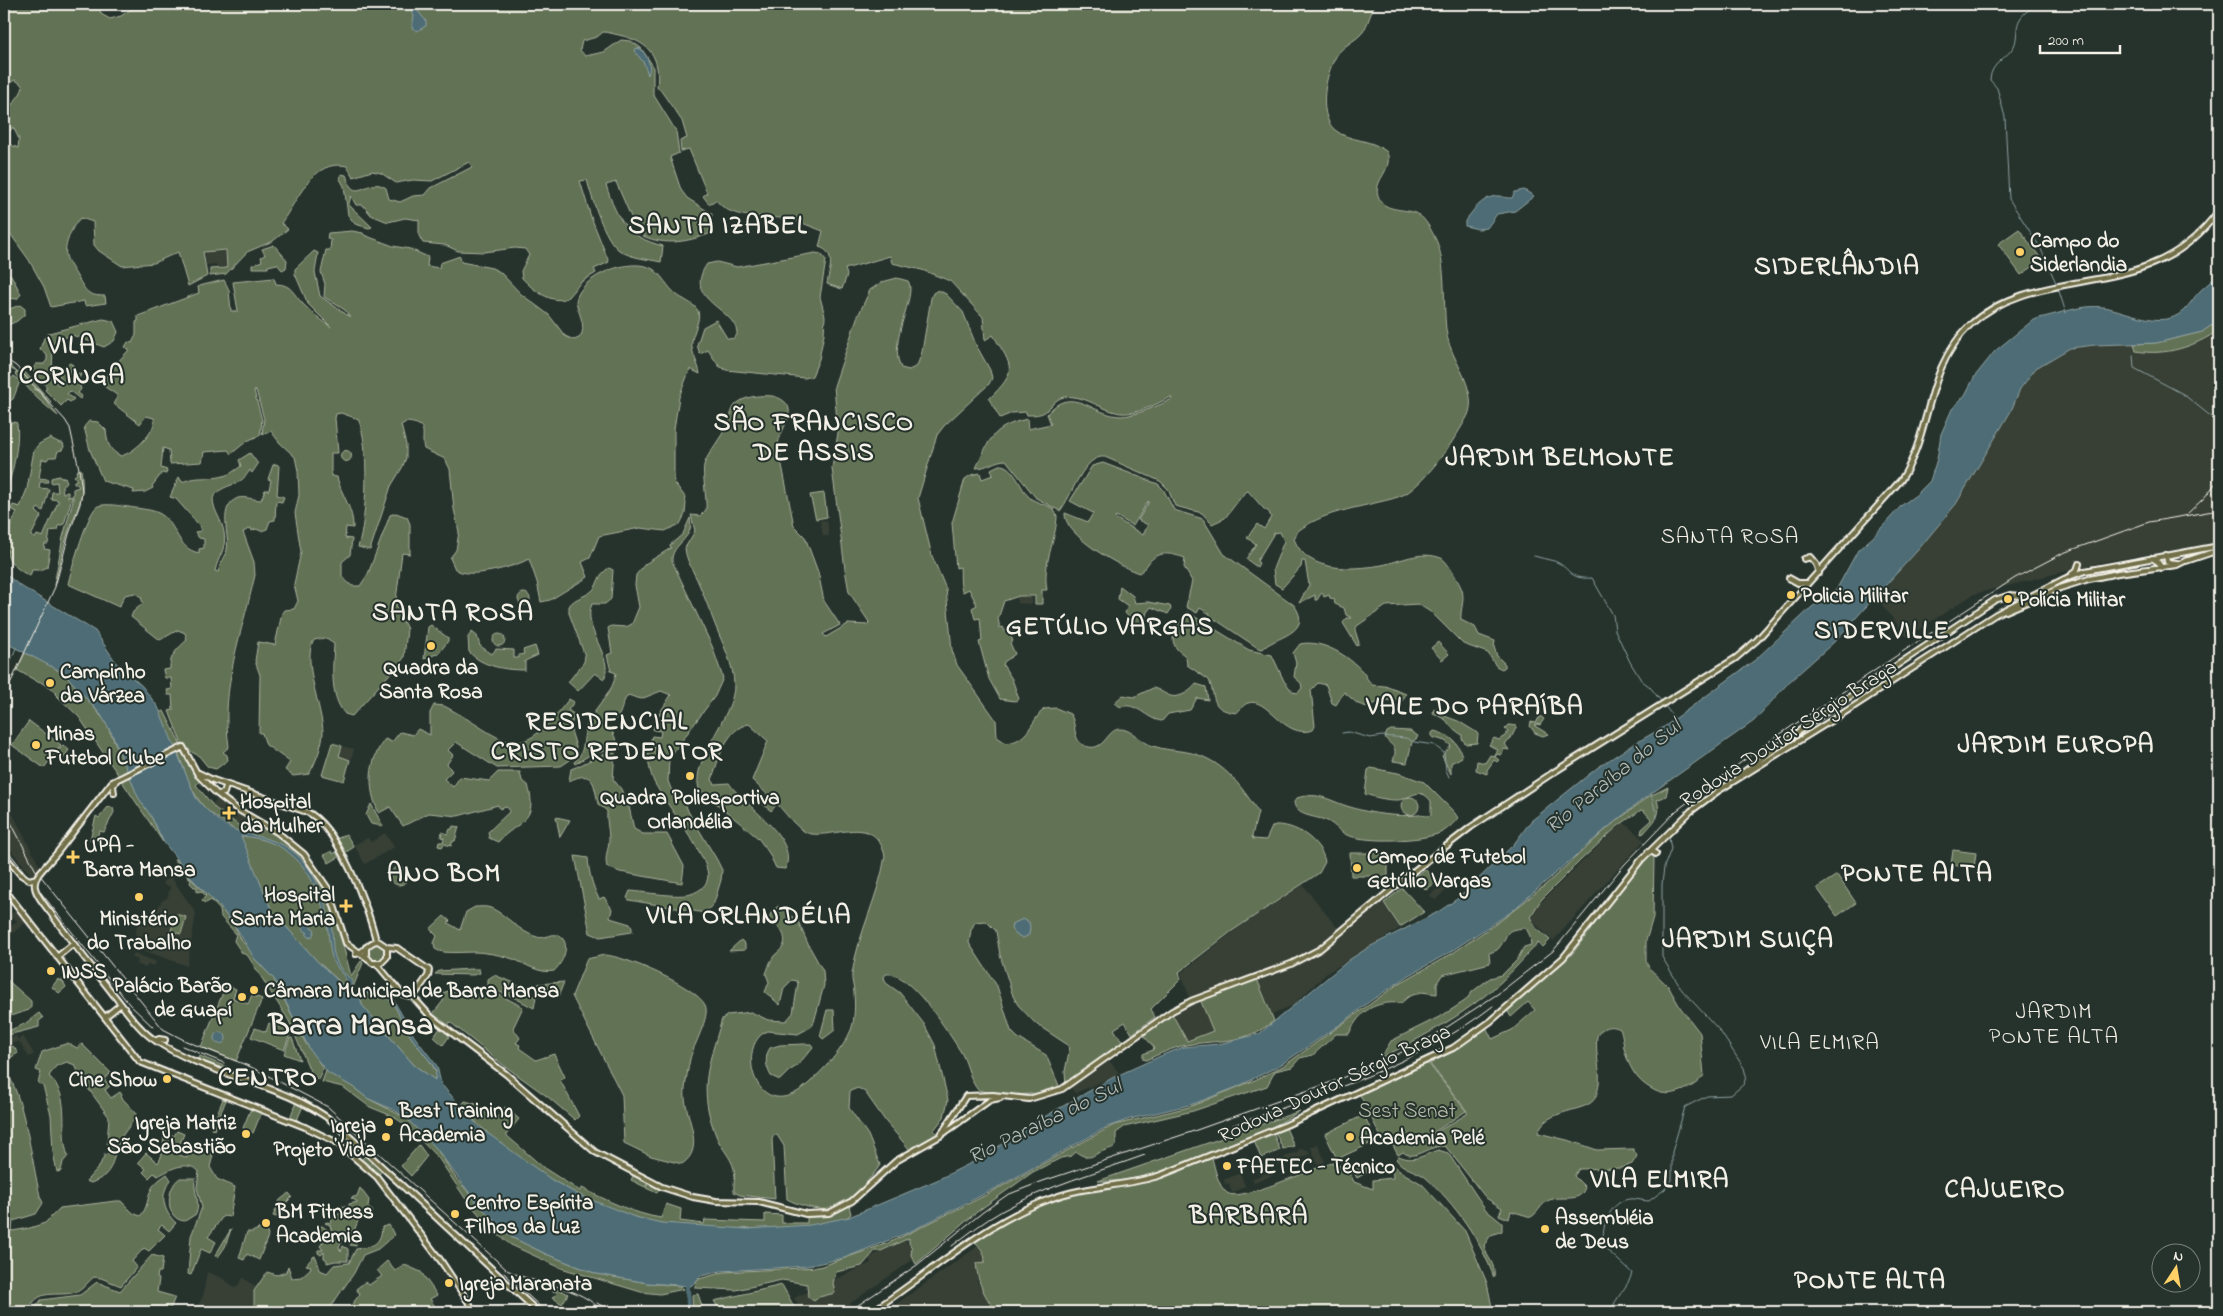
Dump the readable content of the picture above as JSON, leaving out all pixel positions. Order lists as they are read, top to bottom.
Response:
{
  "streets": {
    "main road": ["Rodovia Doutor Sérgio Braga"]
  },
  "districts": [
    "SANTA IZABEL",
    "SIDERLÂNDIA",
    "VILA CORINGA",
    "SÃO FRANCISCO DE ASSIS",
    "JARDIM BELMONTE",
    "SANTA ROSA",
    "SANTA ROSA",
    "GETÚLIO VARGAS",
    "SIDERVILLE",
    "VALE DO PARAÍBA",
    "RESIDENCIAL CRISTO REDENTOR",
    "JARDIM EUROPA",
    "ANO BOM",
    "PONTE ALTA",
    "VILA ORLANDÉLIA",
    "JARDIM SUIÇA",
    "JARDIM PONTE ALTA",
    "Barra Mansa",
    "VILA ELMIRA",
    "CENTRO",
    "VILA ELMIRA",
    "CAJUEIRO",
    "BARBARÁ",
    "PONTE ALTA"
  ],
  "water": ["Rio Paraíba do Sul"],
  "parks": ["Sest Senat"],
  "places": {
    "other": [
      "Campo do Siderlandia",
      "Policia Militar",
      "Polícia Militar",
      "Quadra da Santa Rosa",
      "Campinho da Várzea",
      "Minas Futebol Clube",
      "Quadra Poliesportiva Orlandélia",
      "Campo de Futebol Getúlio Vargas",
      "Ministério do Trabalho",
      "INSS",
      "Câmara Municipal de Barra Mansa",
      "Palácio Barão de Guapí",
      "Cine Show",
      "Best Training Academia",
      "Igreja Matriz São Sebastião",
      "Igreja Projeto Vida",
      "Academia Pelé",
      "FAETEC - Técnico",
      "Centro Espírita Filhos da Luz",
      "BM Fitness Academia",
      "Assembléia de Deus",
      "Igreja Maranata"
    ],
    "health": ["Hospital da Mulher", "UPA - Barra Mansa", "Hospital Santa Maria"]
  },
  "scale_bar": "200 m",
  "north": "top"
}
